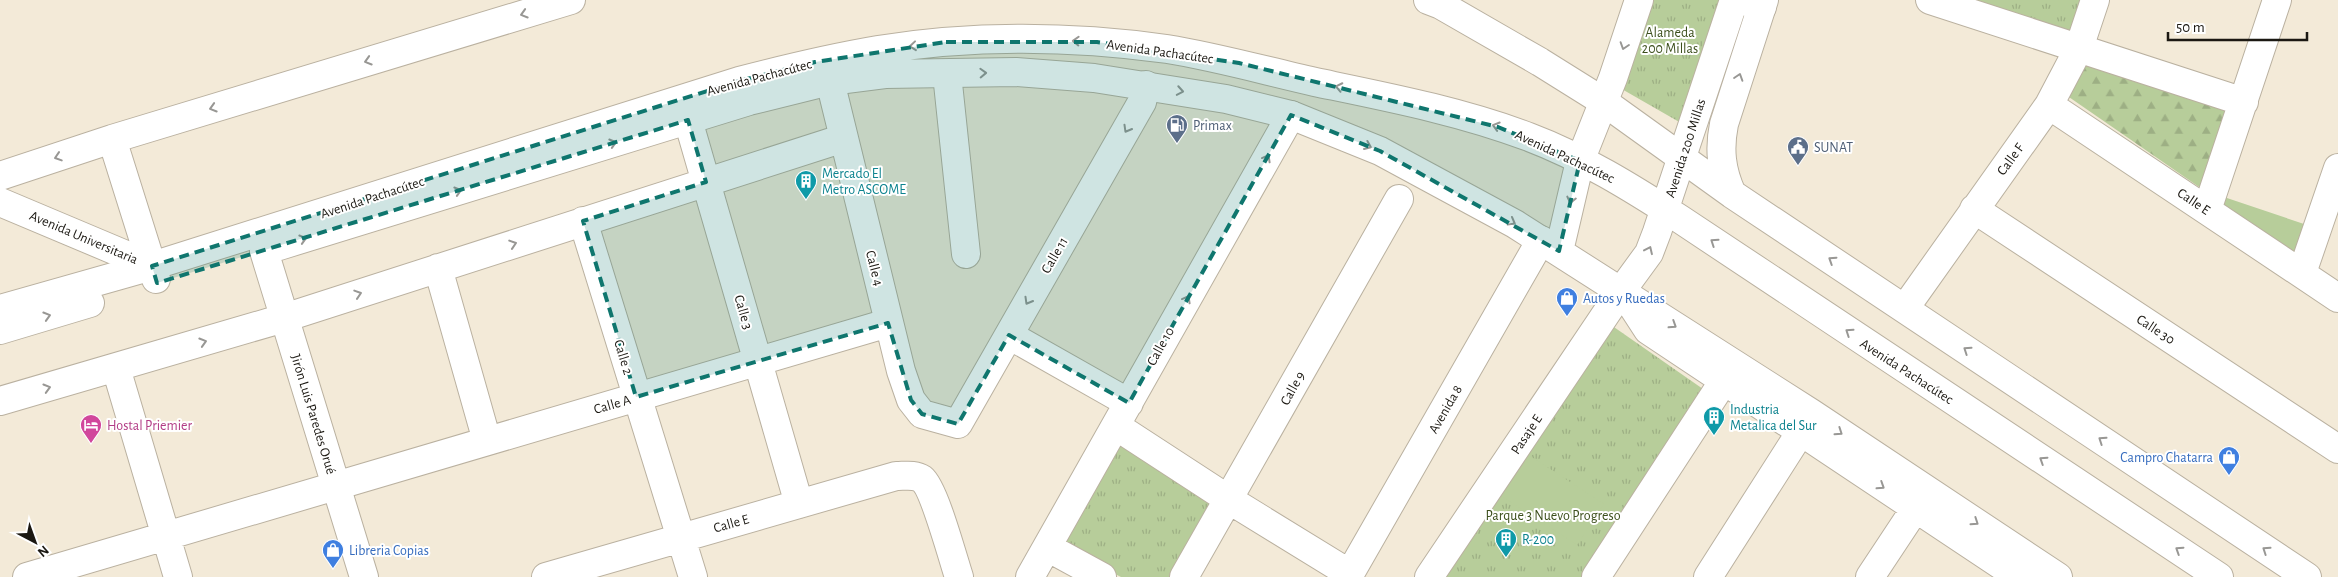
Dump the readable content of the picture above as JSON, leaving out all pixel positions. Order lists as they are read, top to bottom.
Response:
{
  "streets": {
    "street": [
      "Avenida Pachacútec",
      "Avenida 200 Millas",
      "Calle F",
      "Calle E",
      "Avenida Universitaria",
      "Calle 11",
      "Calle 4",
      "Calle 3",
      "Calle 30",
      "Calle 10",
      "Calle 2",
      "Calle 9",
      "Calle A",
      "Avenida 8",
      "Jirón Luis Paredes Orué",
      "Pasaje E"
    ]
  },
  "crossings": [
    ["Avenida Pachacútec", "Avenida 200 Millas"],
    ["Avenida Pachacútec", "Avenida Universitaria"],
    ["Avenida Pachacútec", "Calle 11"],
    ["Avenida Pachacútec", "Calle 4"],
    ["Avenida Pachacútec", "Calle 3"],
    ["Avenida Pachacútec", "Calle 10"],
    ["Avenida Pachacútec", "Avenida 8"],
    ["Avenida Pachacútec", "Jirón Luis Paredes Orué"],
    ["Avenida Pachacútec", "Pasaje E"],
    ["Avenida 200 Millas", "Pasaje E"],
    ["Calle F", "Calle E"],
    ["Calle F", "Calle 30"],
    ["Calle E", "Calle 3"],
    ["Calle E", "Calle 2"],
    ["Calle 11", "Calle 4"],
    ["Calle 4", "Calle A"],
    ["Calle 3", "Calle A"],
    ["Calle 2", "Calle A"],
    ["Calle A", "Jirón Luis Paredes Orué"]
  ],
  "one_way": ["Calle 11", "Calle 10"],
  "parks": ["Alameda 200 Millas", "Parque 3 Nuevo Progreso"],
  "places": {
    "fuel station": ["Primax"],
    "public building": ["SUNAT"],
    "building": ["Mercado El Metro ASCOME", "Industria Metalica del Sur", "R-200"],
    "shop": ["Autos y Ruedas", "Campro Chatarra", "Libreria Copias"],
    "hotel": ["Hostal Priemier"]
  },
  "scale_bar": "50 m",
  "north": "bottom right"
}
